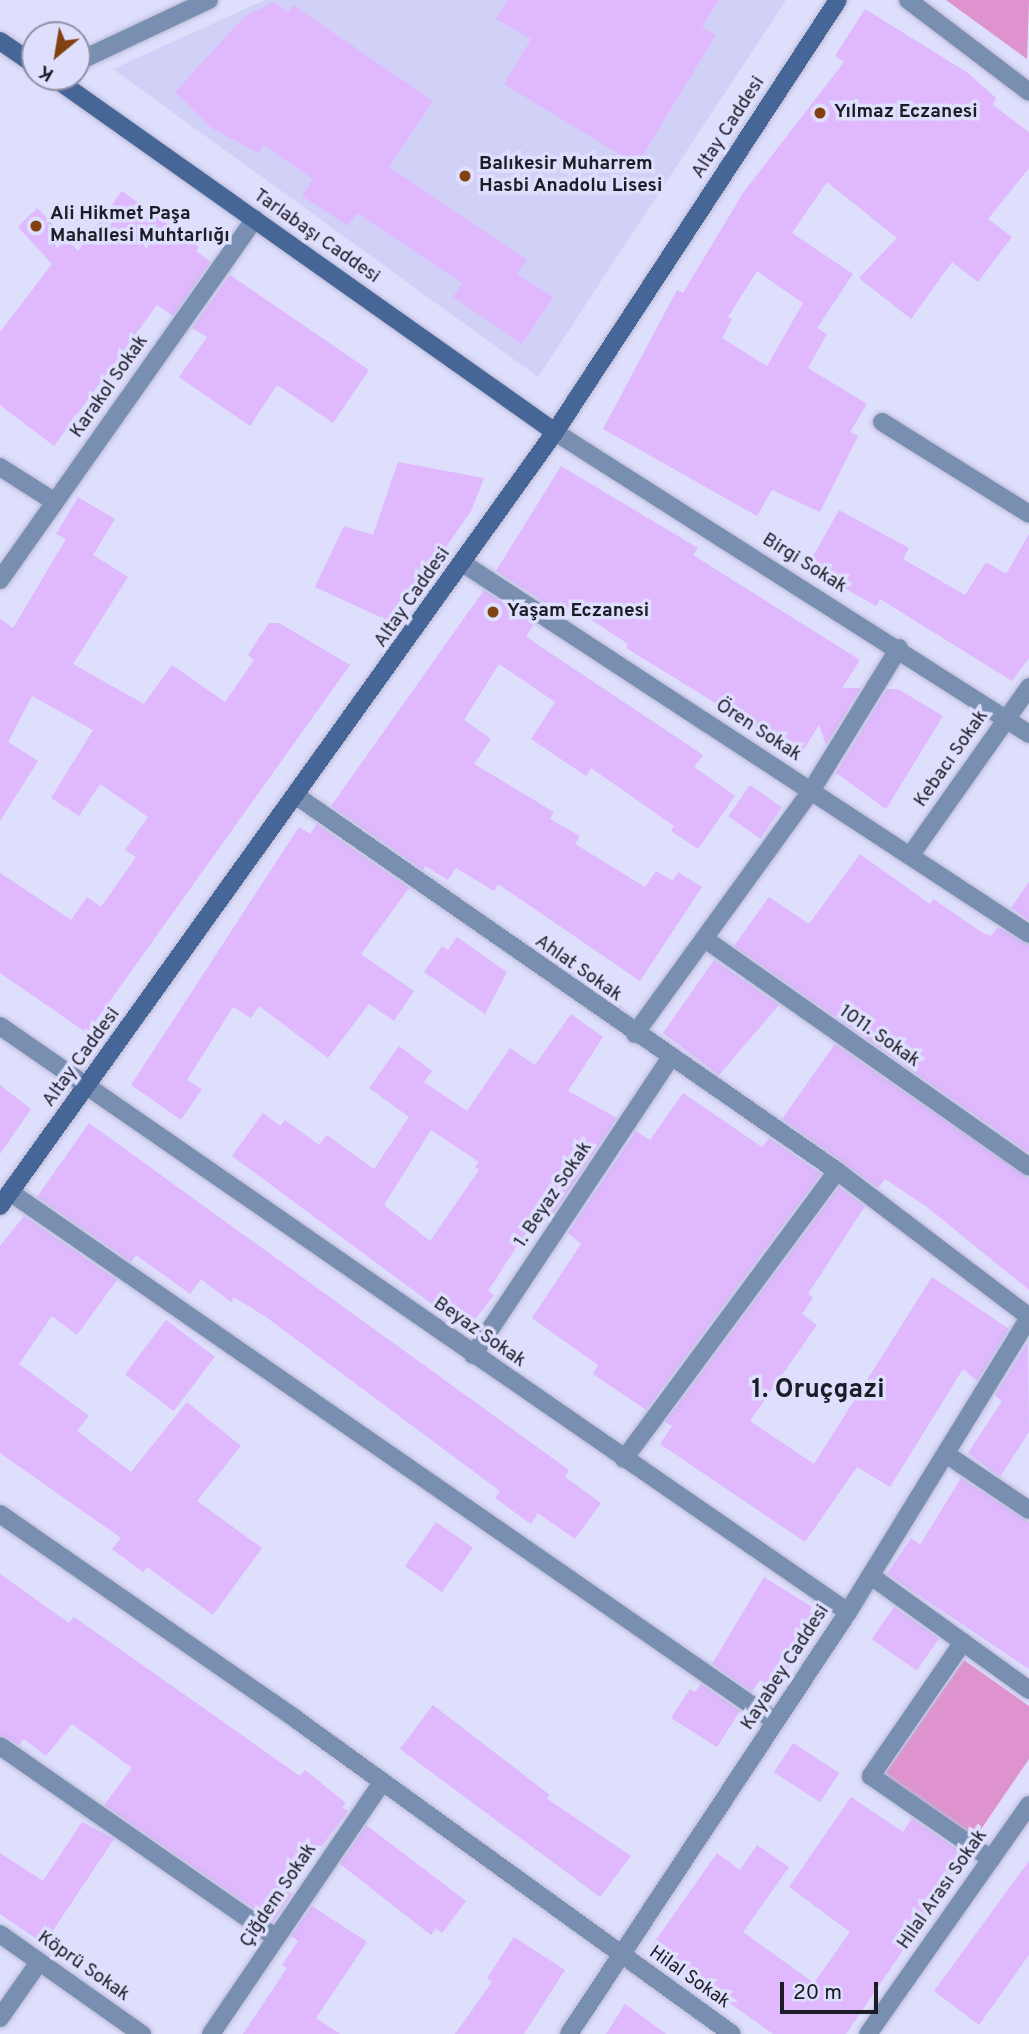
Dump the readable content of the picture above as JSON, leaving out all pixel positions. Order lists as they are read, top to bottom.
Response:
{
  "streets": {
    "main road": ["Altay Caddesi", "Tarlabaşı Caddesi"],
    "street": [
      "Karakol Sokak",
      "Birgi Sokak",
      "Ören Sokak",
      "Kebacı Sokak",
      "Ahlat Sokak",
      "1011. Sokak",
      "1. Beyaz Sokak",
      "Beyaz Sokak",
      "Kayabey Caddesi",
      "Hilal Arası Sokak",
      "Çiğdem Sokak",
      "Köprü Sokak",
      "Hilal Sokak"
    ]
  },
  "crossings": [
    ["Altay Caddesi", "Tarlabaşı Caddesi"],
    ["Altay Caddesi", "Birgi Sokak"],
    ["Altay Caddesi", "Ören Sokak"],
    ["Altay Caddesi", "Ahlat Sokak"],
    ["Altay Caddesi", "Beyaz Sokak"],
    ["Tarlabaşı Caddesi", "Karakol Sokak"],
    ["Tarlabaşı Caddesi", "Birgi Sokak"],
    ["Birgi Sokak", "Kebacı Sokak"],
    ["Ören Sokak", "Kebacı Sokak"],
    ["Ahlat Sokak", "1. Beyaz Sokak"],
    ["Ahlat Sokak", "Kayabey Caddesi"],
    ["1. Beyaz Sokak", "Beyaz Sokak"],
    ["Beyaz Sokak", "Kayabey Caddesi"],
    ["Kayabey Caddesi", "Hilal Sokak"],
    ["Çiğdem Sokak", "Hilal Sokak"]
  ],
  "districts": ["1. Oruçgazi"],
  "places": [
    "Yılmaz Eczanesi",
    "Balıkesir Muharrem Hasbi Anadolu Lisesi",
    "Ali Hikmet Paşa Mahallesi Muhtarlığı",
    "Yaşam Eczanesi"
  ],
  "scale_bar": "20 m",
  "north": "bottom left"
}
